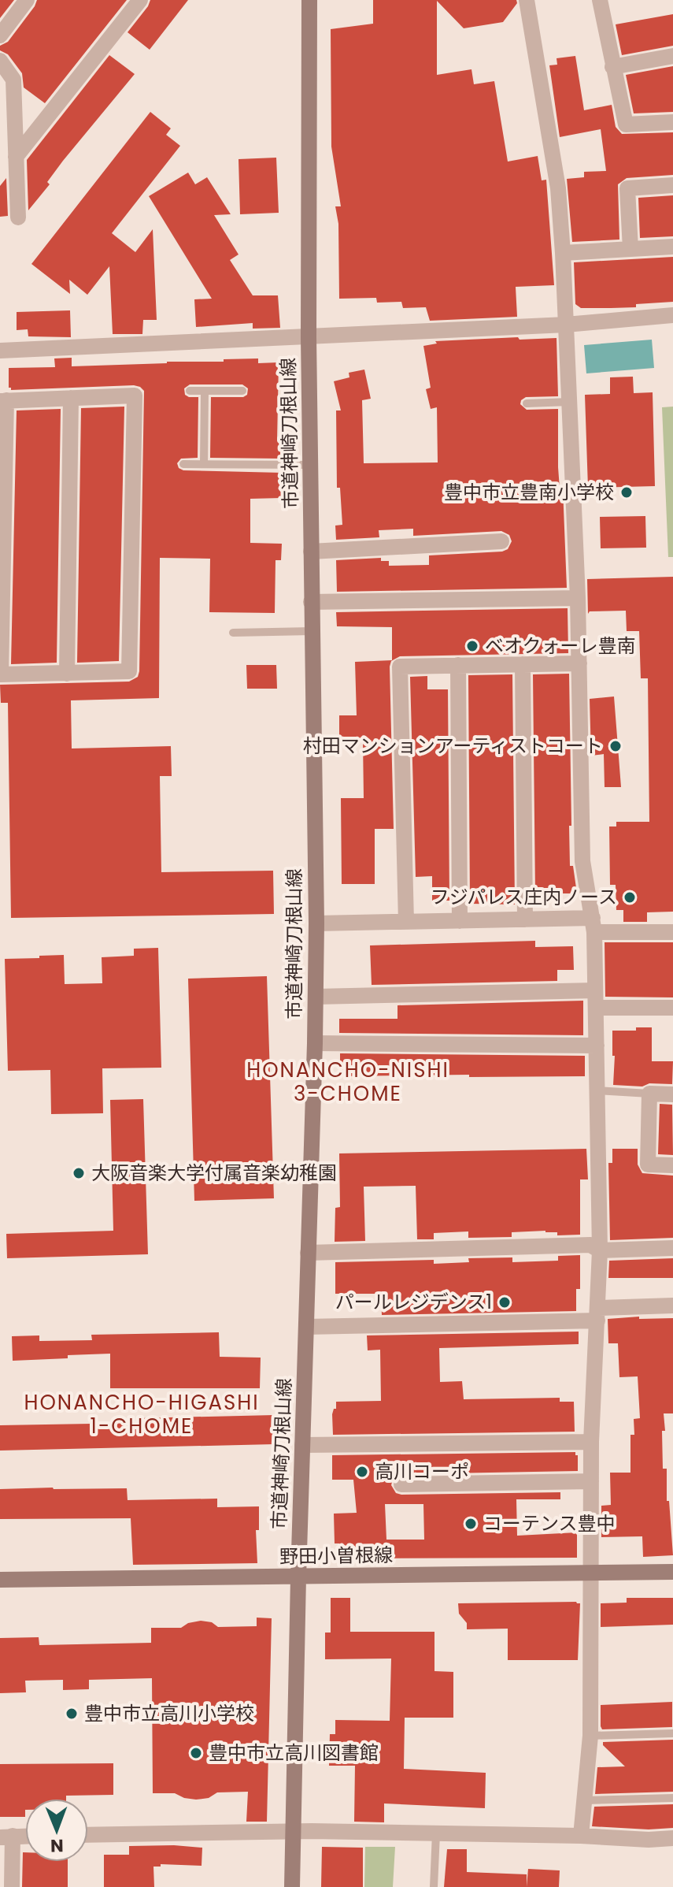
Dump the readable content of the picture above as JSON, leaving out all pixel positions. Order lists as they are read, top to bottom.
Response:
{
  "streets": {
    "street": ["市道神崎刀根山線", "野田小曽根線"]
  },
  "crossings": [
    ["市道神崎刀根山線", "野田小曽根線"]
  ],
  "districts": ["HONANCHO-NISHI 3-CHOME", "HONANCHO-HIGASHI 1-CHOME"],
  "places": [
    "豊中市立豊南小学校",
    "ベオクォーレ豊南",
    "村田マンションアーティストコート",
    "フジパレス庄内ノース",
    "大阪音楽大学付属音楽幼稚園",
    "パールレジデンス1",
    "高川コーポ",
    "コーテンス豊中",
    "豊中市立高川小学校",
    "豊中市立高川図書館"
  ],
  "north": "bottom"
}
